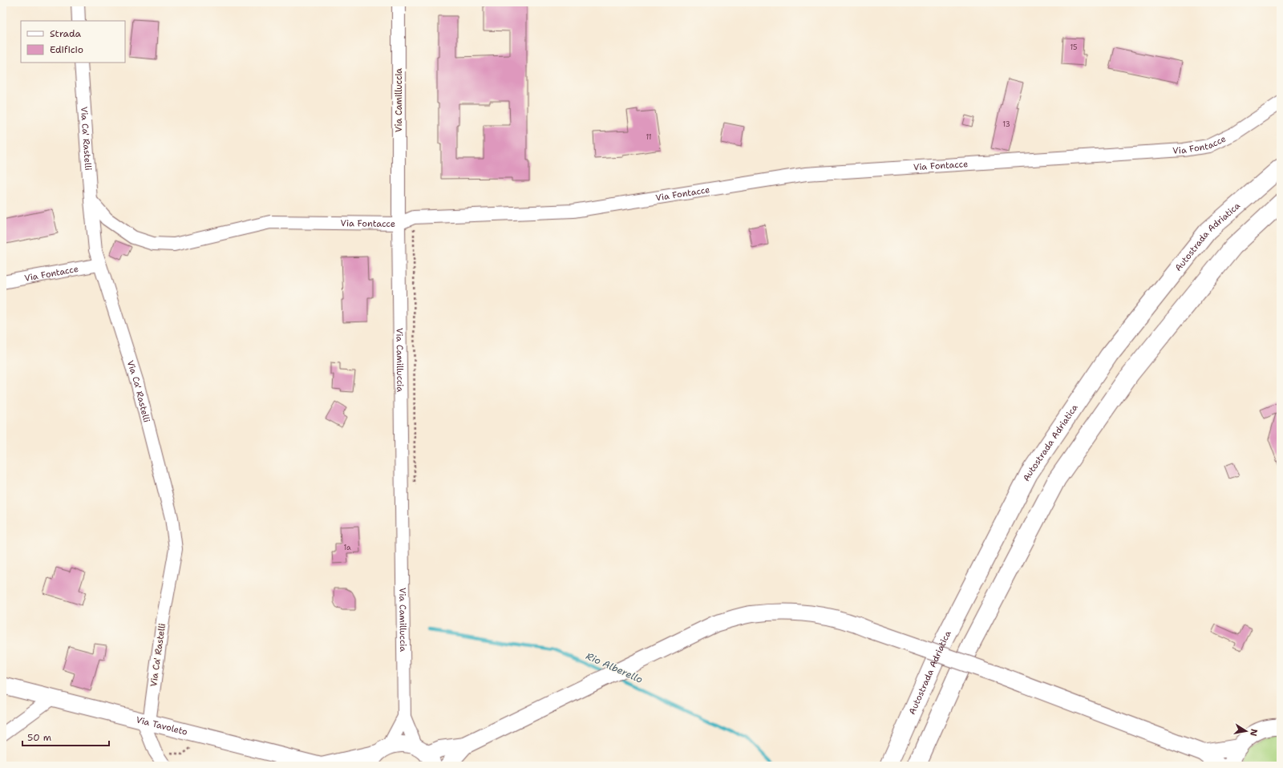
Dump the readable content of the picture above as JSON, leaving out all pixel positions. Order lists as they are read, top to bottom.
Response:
{
  "streets": {
    "highway": ["Autostrada Adriatica"],
    "main road": ["Via Tavoleto"],
    "street": ["Via Camilluccia", "Via Ca' Rastelli", "Via Fontacce"]
  },
  "crossings": [
    ["Via Camilluccia", "Via Fontacce"],
    ["Via Camilluccia", "Via Tavoleto"],
    ["Via Ca' Rastelli", "Via Fontacce"],
    ["Via Ca' Rastelli", "Via Tavoleto"]
  ],
  "water": ["Rio Alberello"],
  "house_numbers": [
    "15",
    "13",
    "11",
    "1a"
  ],
  "legend": ["Strada", "Edificio"],
  "scale_bar": "50 m",
  "north": "right"
}
